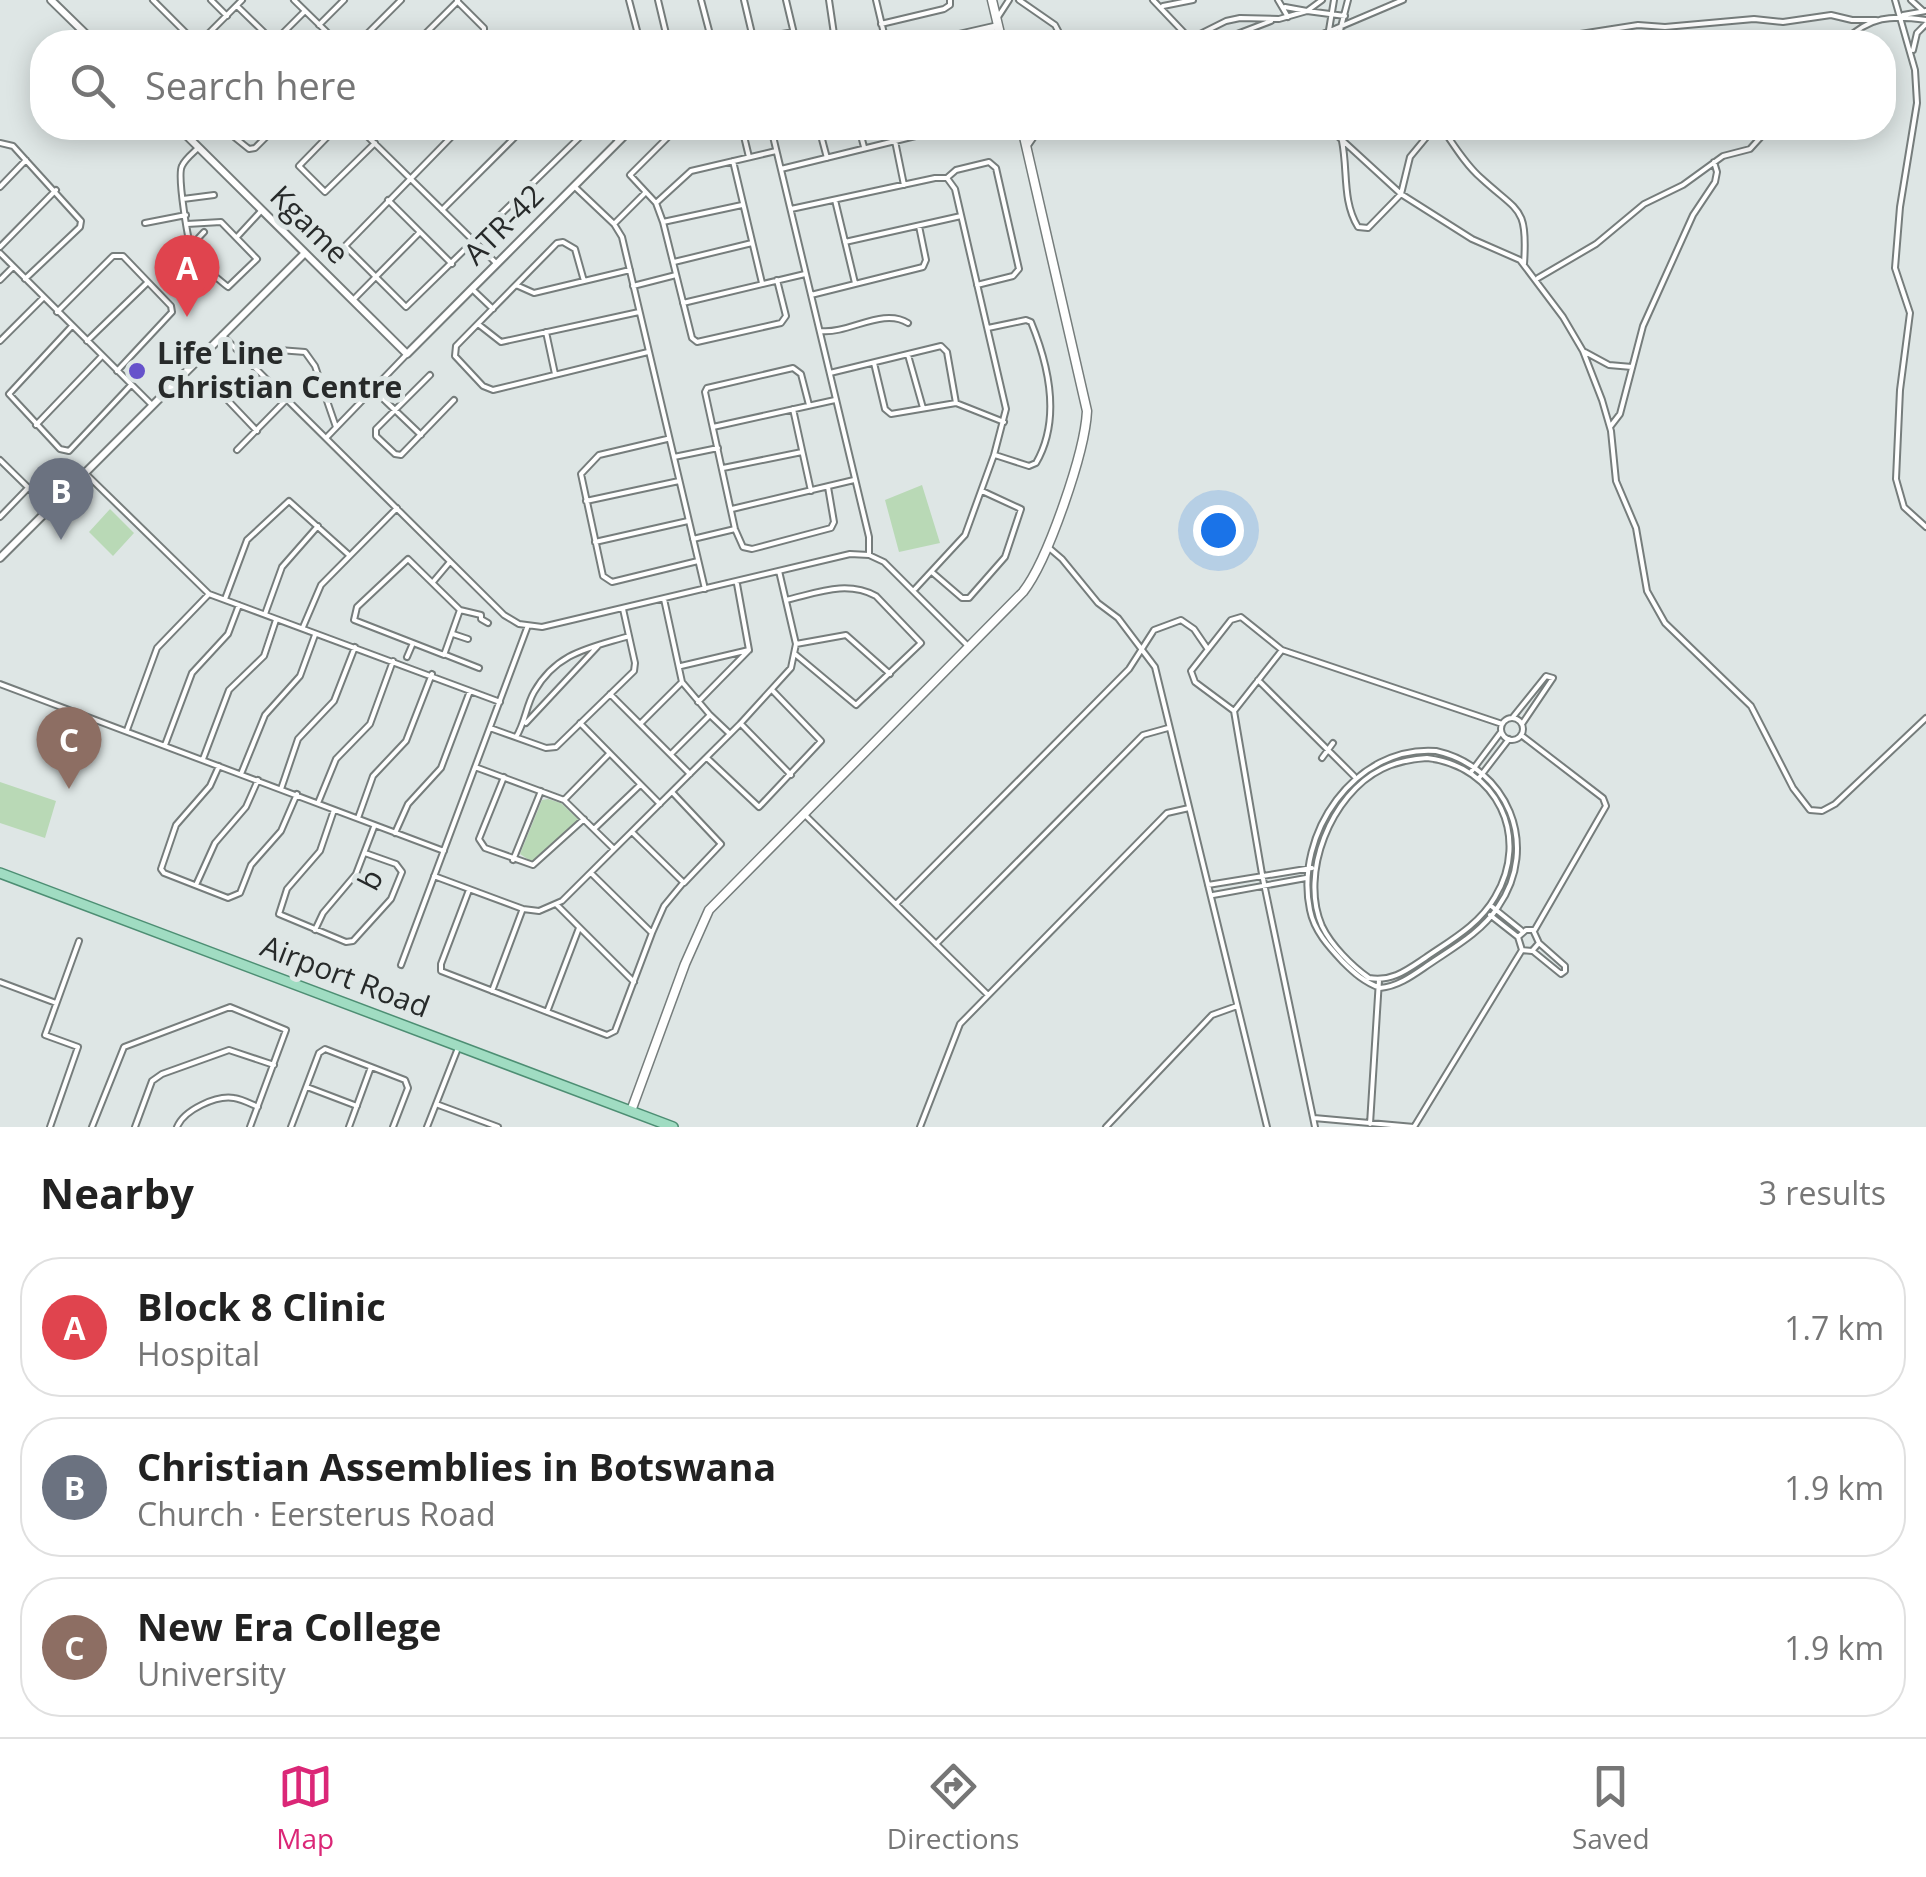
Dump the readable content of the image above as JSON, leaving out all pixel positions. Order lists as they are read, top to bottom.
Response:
{
  "streets": {
    "main road": ["Airport Road"],
    "street": ["Kgame", "ATR-42", "b"]
  },
  "crossings": [
    ["Kgame", "ATR-42"]
  ],
  "places": ["Life Line Christian Centre"],
  "page": {
    "search": "Search here",
    "pins": ["A", "B", "C"],
    "heading": ["Nearby", "3 results"],
    "list": [
      {
        "mark": "A",
        "name": "Block 8 Clinic",
        "note": "Hospital",
        "value": "1.7 km"
      },
      {
        "mark": "B",
        "name": "Christian Assemblies in Botswana",
        "note": "Church · Eersterus Road",
        "value": "1.9 km"
      },
      {
        "mark": "C",
        "name": "New Era College",
        "note": "University",
        "value": "1.9 km"
      }
    ],
    "nav": ["Map", "Directions", "Saved"]
  }
}
